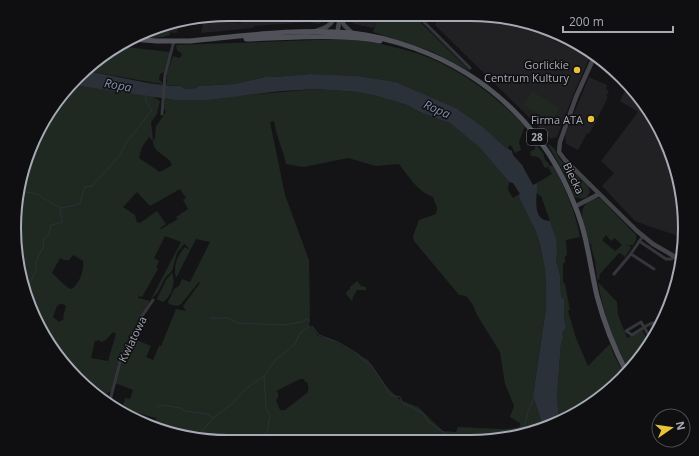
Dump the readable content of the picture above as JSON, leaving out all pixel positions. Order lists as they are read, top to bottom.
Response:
{
  "streets": {
    "main road": ["28", "Biecka"],
    "street": ["Kwiatowa"]
  },
  "crossings": [
    ["28", "Biecka"]
  ],
  "water": ["Ropa"],
  "places": ["Gorlickie Centrum Kultury", "Firma ATA"],
  "scale_bar": "200 m",
  "north": "right"
}
